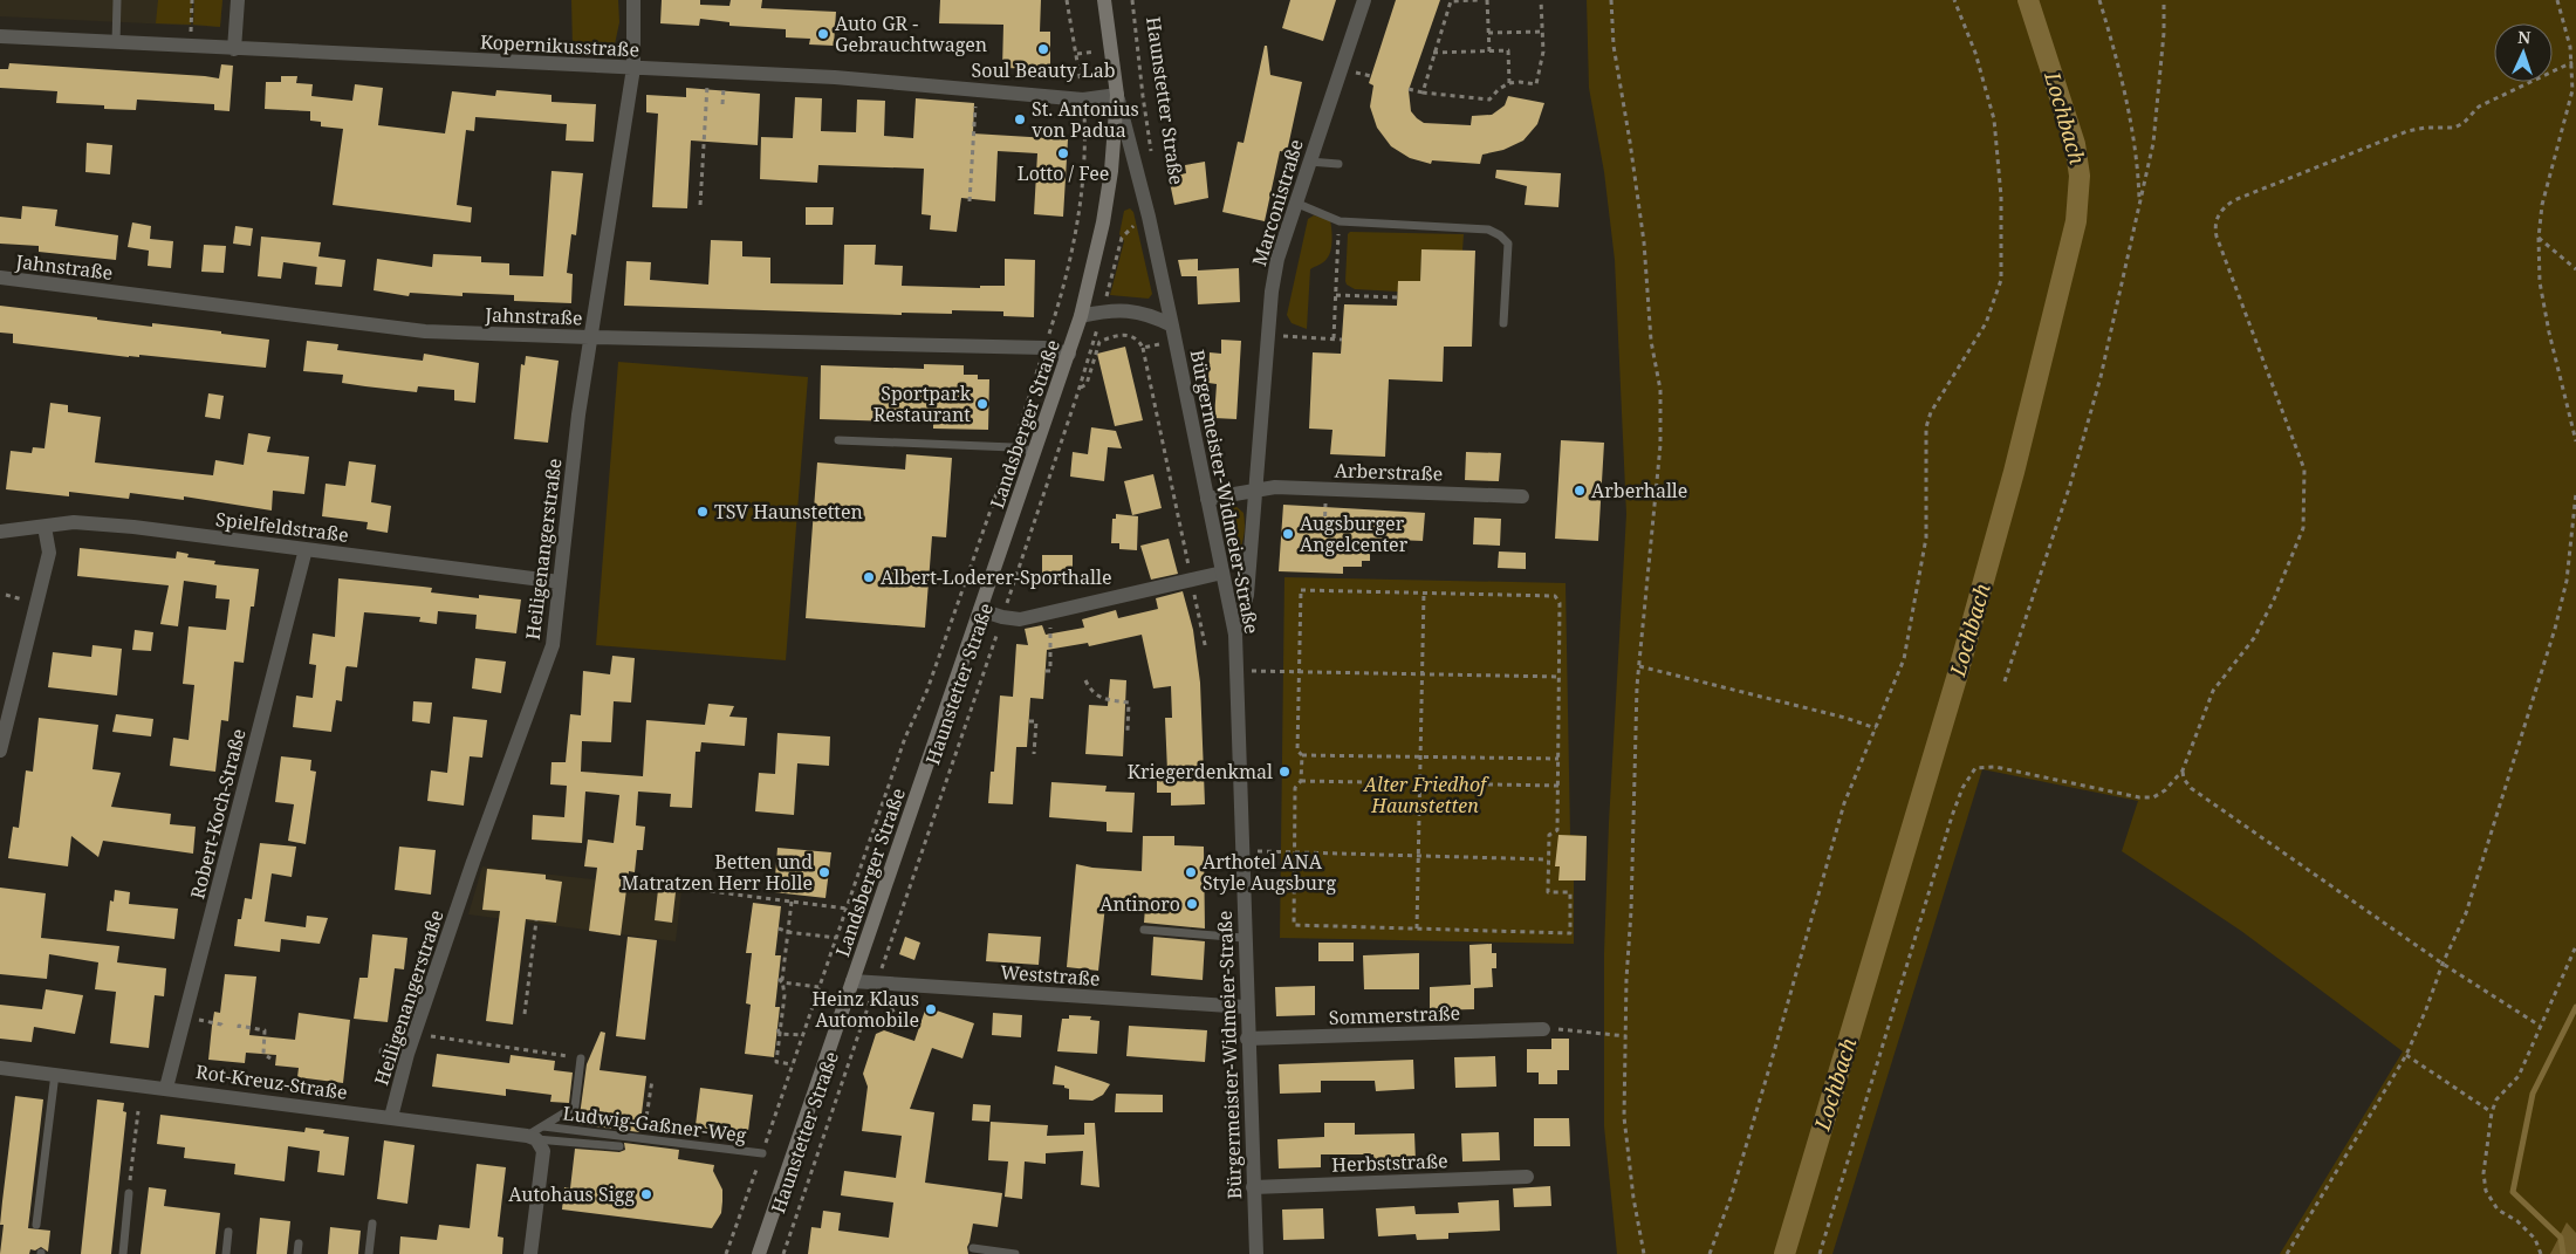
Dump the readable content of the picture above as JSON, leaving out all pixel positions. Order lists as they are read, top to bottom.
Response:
{
  "streets": {
    "main road": ["Landsberger Straße"],
    "street": [
      "Kopernikusstraße",
      "Marconistraße",
      "Jahnstraße",
      "Arberstraße",
      "Bürgermeister-Widmeier-Straße",
      "Spielfeldstraße",
      "Heiligenangerstraße",
      "Robert-Koch-Straße",
      "Weststraße",
      "Sommerstraße",
      "Rot-Kreuz-Straße",
      "Herbststraße"
    ],
    "lane": ["Ludwig-Gaßner-Weg"],
    "path": ["Haunstetter Straße"]
  },
  "crossings": [
    ["Kopernikusstraße", "Landsberger Straße"],
    ["Kopernikusstraße", "Bürgermeister-Widmeier-Straße"],
    ["Kopernikusstraße", "Heiligenangerstraße"],
    ["Haunstetter Straße", "Bürgermeister-Widmeier-Straße"],
    ["Haunstetter Straße", "Weststraße"],
    ["Marconistraße", "Arberstraße"],
    ["Marconistraße", "Bürgermeister-Widmeier-Straße"],
    ["Jahnstraße", "Landsberger Straße"],
    ["Jahnstraße", "Heiligenangerstraße"],
    ["Landsberger Straße", "Bürgermeister-Widmeier-Straße"],
    ["Landsberger Straße", "Weststraße"],
    ["Bürgermeister-Widmeier-Straße", "Weststraße"],
    ["Bürgermeister-Widmeier-Straße", "Sommerstraße"],
    ["Bürgermeister-Widmeier-Straße", "Herbststraße"],
    ["Spielfeldstraße", "Heiligenangerstraße"],
    ["Spielfeldstraße", "Robert-Koch-Straße"],
    ["Heiligenangerstraße", "Rot-Kreuz-Straße"],
    ["Robert-Koch-Straße", "Rot-Kreuz-Straße"],
    ["Rot-Kreuz-Straße", "Ludwig-Gaßner-Weg"]
  ],
  "water": ["Lochbach"],
  "parks": ["Alter Friedhof Haunstetten"],
  "places": [
    "Auto GR - Gebrauchtwagen",
    "Soul Beauty Lab",
    "St. Antonius von Padua",
    "Lotto / Fee",
    "Sportpark Restaurant",
    "Arberhalle",
    "TSV Haunstetten",
    "Augsburger Angelcenter",
    "Albert-Loderer-Sporthalle",
    "Kriegerdenkmal",
    "Betten und Matratzen Herr Holle",
    "Arthotel ANA Style Augsburg",
    "Antinoro",
    "Heinz Klaus Automobile",
    "Autohaus Sigg"
  ],
  "north": "top"
}
